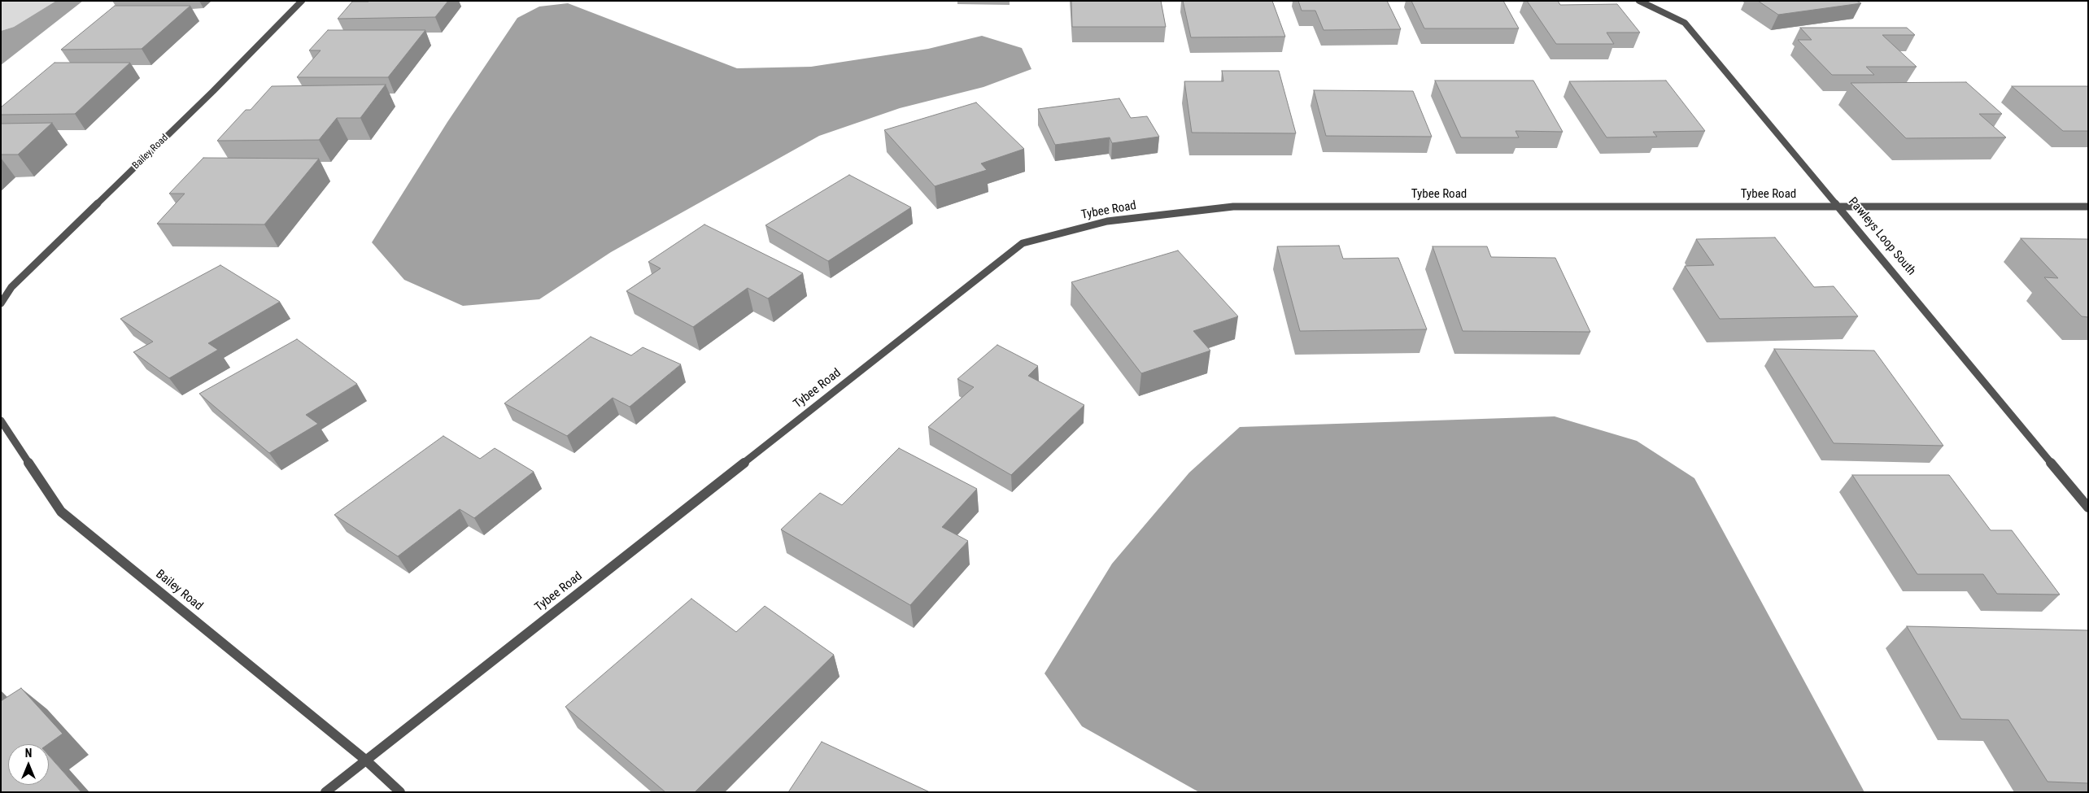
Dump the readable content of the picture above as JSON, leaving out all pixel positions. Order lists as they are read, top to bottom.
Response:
{
  "streets": {
    "street": ["Bailey Road", "Tybee Road", "Pawleys Loop South"]
  },
  "crossings": [
    ["Bailey Road", "Tybee Road"],
    ["Tybee Road", "Pawleys Loop South"]
  ],
  "north": "top"
}
